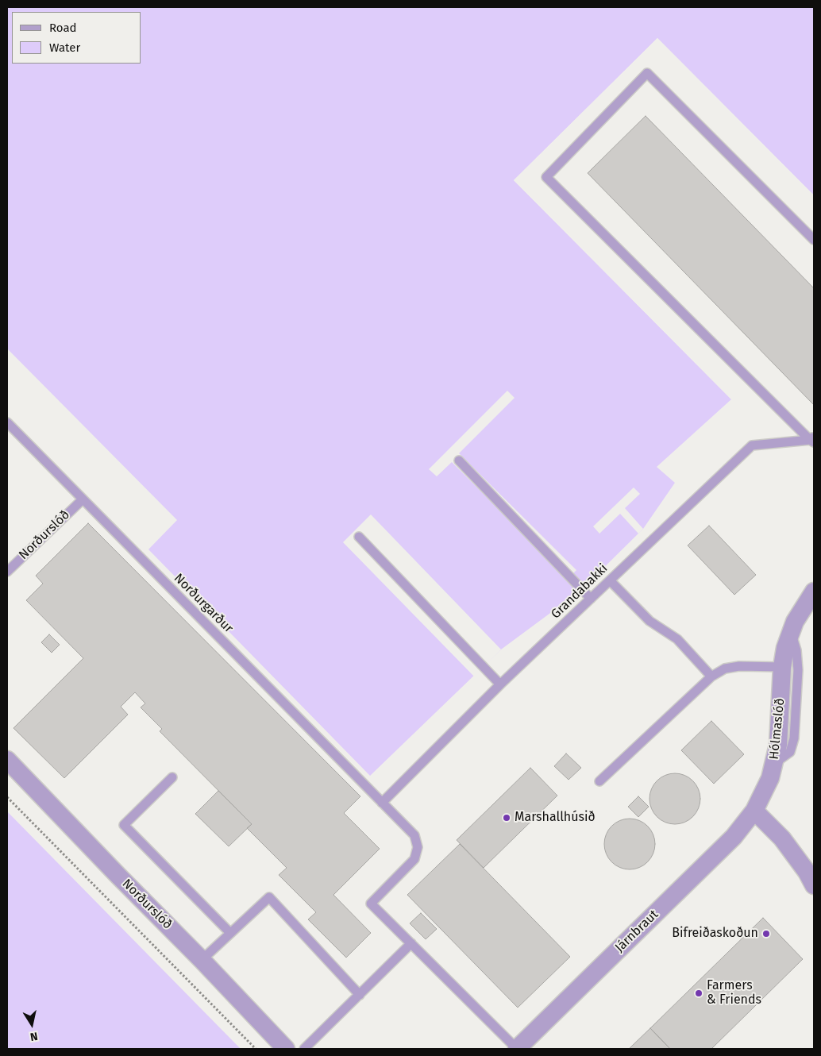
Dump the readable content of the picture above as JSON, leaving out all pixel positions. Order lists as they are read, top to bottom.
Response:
{
  "streets": {
    "street": ["Norðurslóð", "Hólmaslóð", "Járnbraut"],
    "lane": ["Grandabakki", "Norðurgarður"]
  },
  "crossings": [
    ["Norðurslóð", "Norðurgarður"],
    ["Grandabakki", "Norðurgarður"],
    ["Hólmaslóð", "Járnbraut"]
  ],
  "places": ["Marshallhúsið", "Bifreiðaskoðun", "Farmers & Friends"],
  "legend": ["Road", "Water"],
  "north": "bottom"
}
